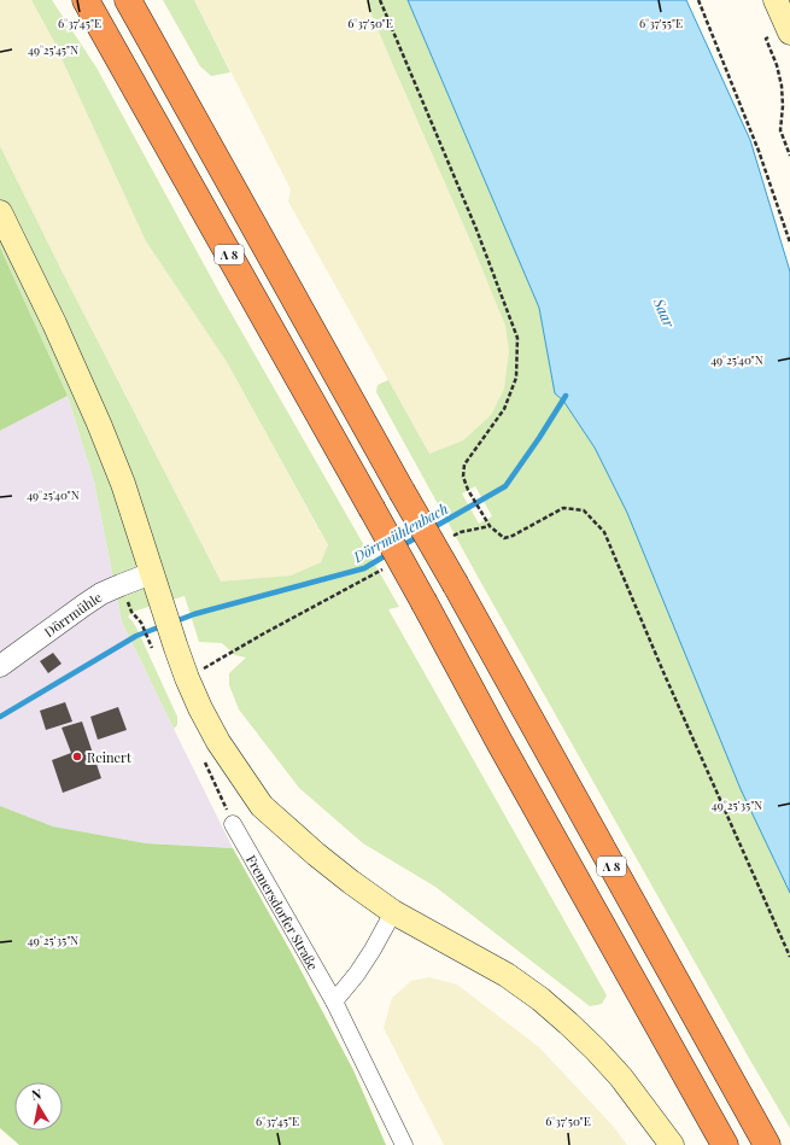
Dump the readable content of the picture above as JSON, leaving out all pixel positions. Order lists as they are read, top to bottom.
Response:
{
  "streets": {
    "highway": ["A 8"],
    "street": ["Dörrmühle", "Fremersdorfer Straße"]
  },
  "water": ["Saar", "Dörrmühlenbach"],
  "places": ["Reinert"],
  "north": "top",
  "coordinates": [
    "6°37'55\"E",
    "6°37'45\"E",
    "6°37'50\"E",
    "49°25'45\"N",
    "49°25'40\"N",
    "49°25'35\"N"
  ]
}
